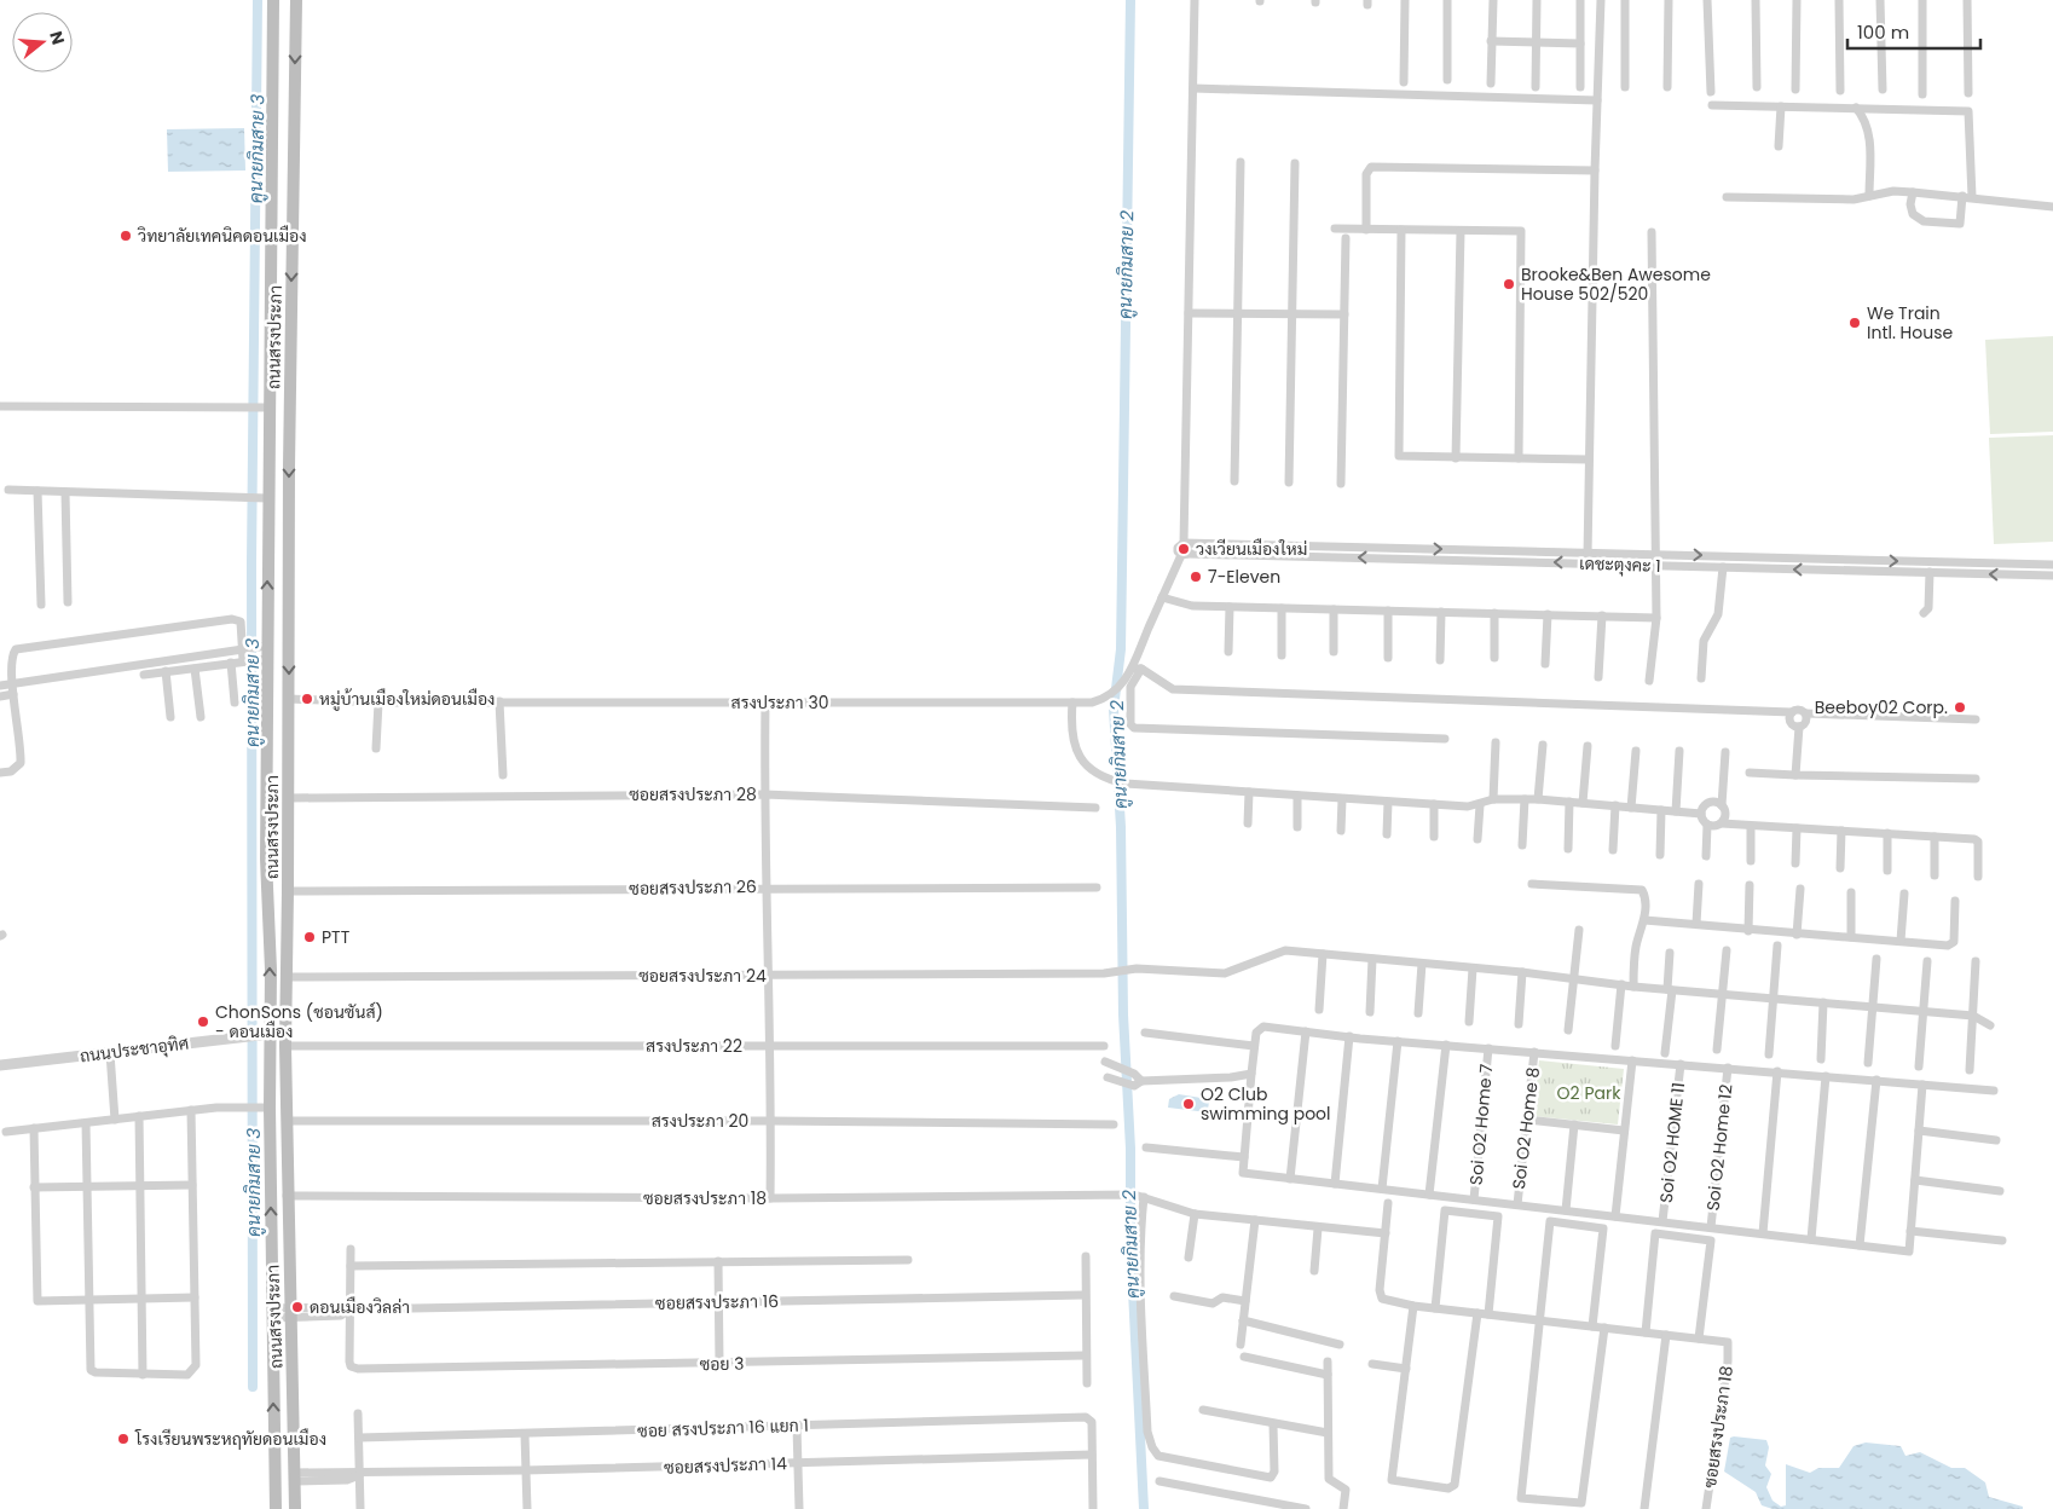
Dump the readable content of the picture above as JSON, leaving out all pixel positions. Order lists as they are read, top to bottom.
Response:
{
  "streets": {
    "main road": ["ถนนสรงประภา"],
    "street": [
      "เดชะตุงคะ 1",
      "สรงประภา 30",
      "ซอยสรงประภา 28",
      "ซอยสรงประภา 26",
      "ซอยสรงประภา 24",
      "สรงประภา 22",
      "ถนนประชาอุทิศ",
      "สรงประภา 20",
      "Soi O2 Home 7",
      "Soi O2 Home 8",
      "Soi O2 HOME 11",
      "Soi O2 Home 12",
      "ซอยสรงประภา 18",
      "ซอยสรงประภา 16",
      "ซอย 3",
      "ซอย สรงประภา 16 แยก 1",
      "ซอยสรงประภา 14"
    ]
  },
  "crossings": [
    ["ถนนสรงประภา", "สรงประภา 30"],
    ["ถนนสรงประภา", "ซอยสรงประภา 28"],
    ["ถนนสรงประภา", "ซอยสรงประภา 26"],
    ["ถนนสรงประภา", "ซอยสรงประภา 24"],
    ["ถนนสรงประภา", "สรงประภา 22"],
    ["ถนนสรงประภา", "ถนนประชาอุทิศ"],
    ["ถนนสรงประภา", "สรงประภา 20"],
    ["ถนนสรงประภา", "ซอยสรงประภา 18"],
    ["ถนนสรงประภา", "ซอยสรงประภา 16"],
    ["ถนนสรงประภา", "ซอยสรงประภา 14"],
    ["เดชะตุงคะ 1", "สรงประภา 30"],
    ["ซอยสรงประภา 16", "ซอย 3"],
    ["ซอย สรงประภา 16 แยก 1", "ซอยสรงประภา 14"]
  ],
  "water": ["คูนายกิมสาย 3", "คูนายกิมสาย 2"],
  "parks": ["O2 Park"],
  "places": [
    "วิทยาลัยเทคนิคดอนเมือง",
    "Brooke&Ben Awesome House 502/520",
    "We Train Intl. House",
    "วงเวียนเมืองใหม่",
    "7-Eleven",
    "หมู่บ้านเมืองใหม่ดอนเมือง",
    "Beeboy02 Corp.",
    "PTT",
    "ChonSons (ชอนซันส์) - ดอนเมือง",
    "O2 Club swimming pool",
    "ดอนเมืองวิลล่า",
    "โรงเรียนพระหฤทัยดอนเมือง"
  ],
  "scale_bar": "100 m",
  "north": "right"
}
